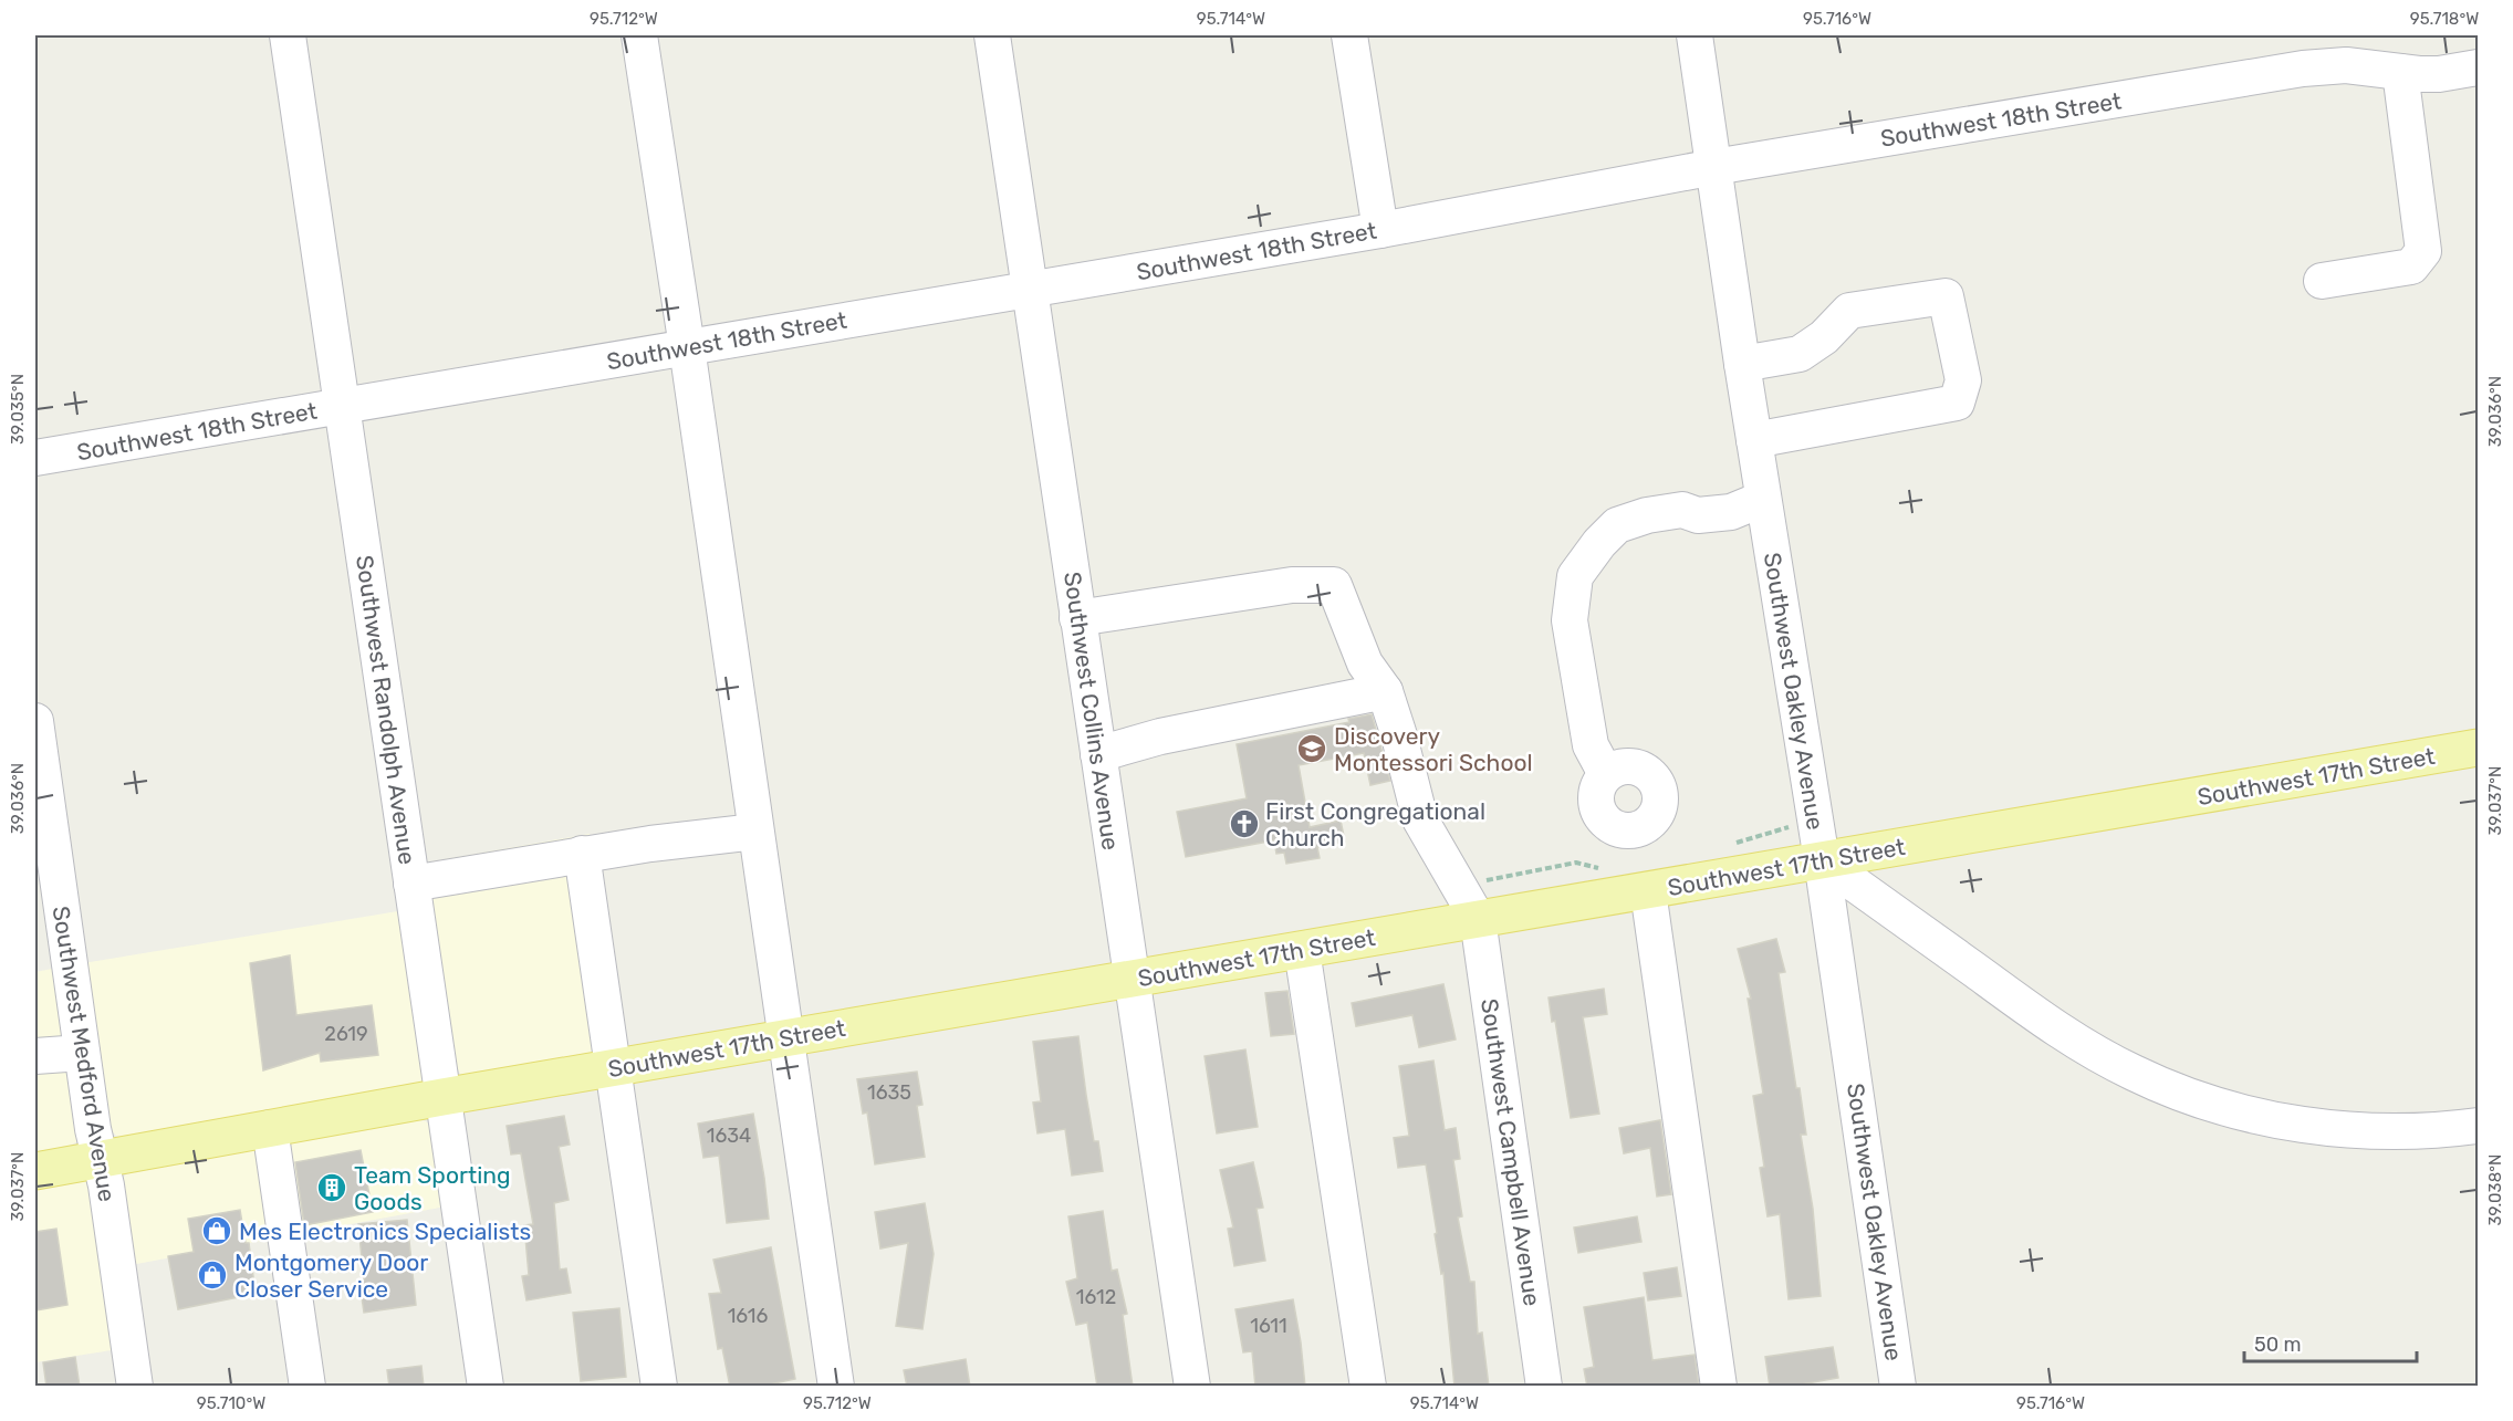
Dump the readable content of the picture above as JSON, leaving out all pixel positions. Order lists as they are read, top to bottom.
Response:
{
  "streets": {
    "main road": ["Southwest 17th Street"],
    "street": [
      "Southwest 18th Street",
      "Southwest Oakley Avenue",
      "Southwest Randolph Avenue",
      "Southwest Collins Avenue",
      "Southwest Medford Avenue",
      "Southwest Campbell Avenue"
    ]
  },
  "crossings": [
    ["Southwest 18th Street", "Southwest Oakley Avenue"],
    ["Southwest 18th Street", "Southwest Randolph Avenue"],
    ["Southwest 18th Street", "Southwest Collins Avenue"],
    ["Southwest Oakley Avenue", "Southwest 17th Street"],
    ["Southwest Randolph Avenue", "Southwest 17th Street"],
    ["Southwest Collins Avenue", "Southwest 17th Street"],
    ["Southwest 17th Street", "Southwest Medford Avenue"],
    ["Southwest 17th Street", "Southwest Campbell Avenue"]
  ],
  "places": {
    "school or university": ["Discovery Montessori School"],
    "church": ["First Congregational Church"],
    "building": ["Team Sporting Goods"],
    "shop": ["Mes Electronics Specialists", "Montgomery Door Closer Service"]
  },
  "house_numbers": [
    "2619",
    "1635",
    "1634",
    "1612",
    "1616",
    "1611"
  ],
  "scale_bar": "50 m",
  "coordinates": [
    "95.712°W",
    "95.714°W",
    "95.716°W",
    "95.718°W",
    "39.035°N",
    "39.036°N",
    "39.037°N",
    "39.038°N",
    "95.710°W"
  ]
}
